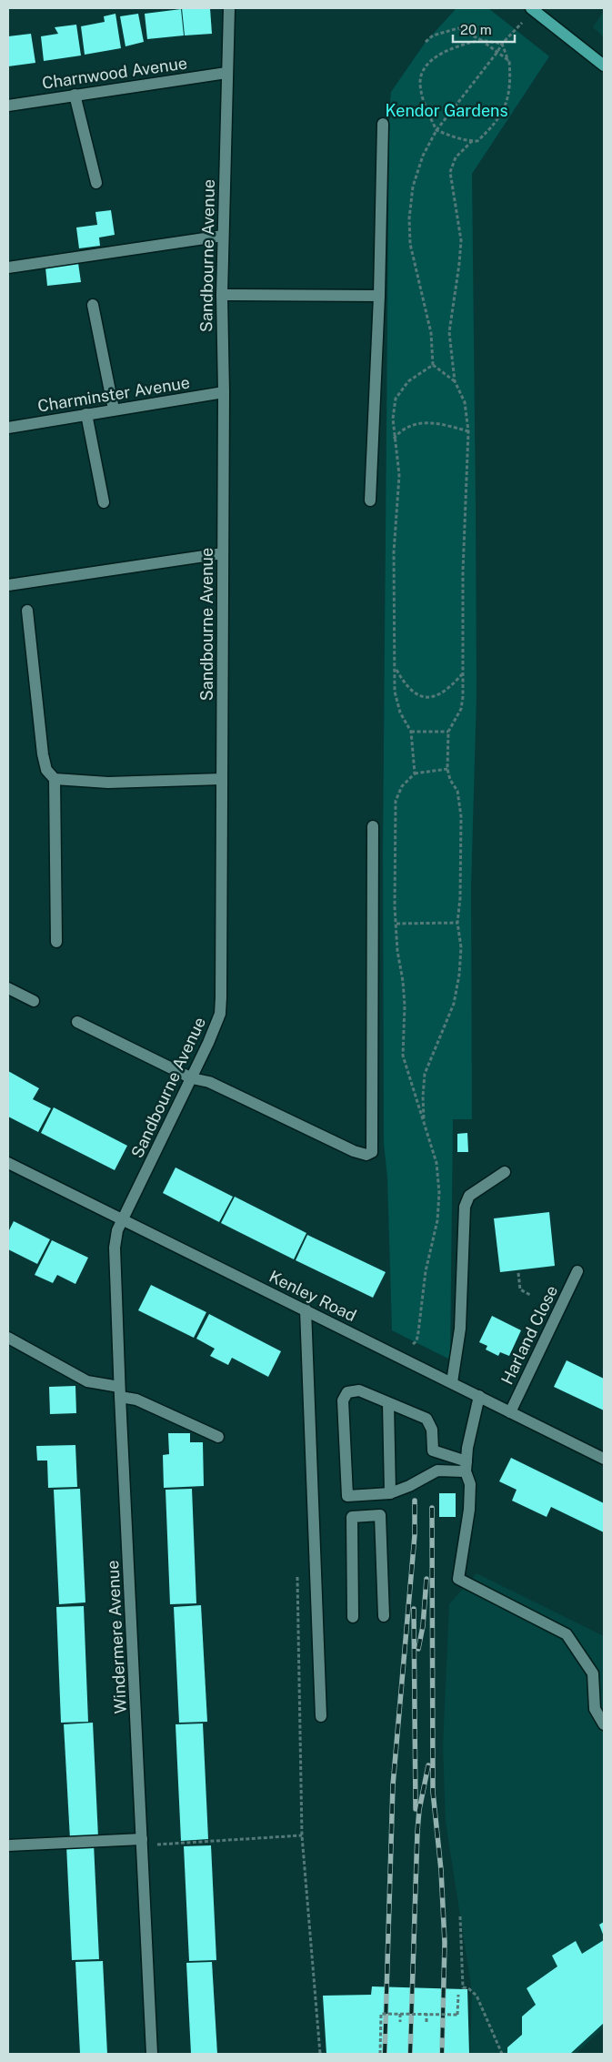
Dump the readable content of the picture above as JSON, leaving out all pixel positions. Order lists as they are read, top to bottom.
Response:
{
  "streets": {
    "street": [
      "Charnwood Avenue",
      "Sandbourne Avenue",
      "Charminster Avenue",
      "Kenley Road",
      "Harland Close",
      "Windermere Avenue"
    ]
  },
  "crossings": [
    ["Charnwood Avenue", "Sandbourne Avenue"],
    ["Sandbourne Avenue", "Charminster Avenue"],
    ["Sandbourne Avenue", "Kenley Road"],
    ["Sandbourne Avenue", "Windermere Avenue"],
    ["Kenley Road", "Harland Close"],
    ["Kenley Road", "Windermere Avenue"]
  ],
  "parks": ["Kendor Gardens"],
  "scale_bar": "20 m"
}
